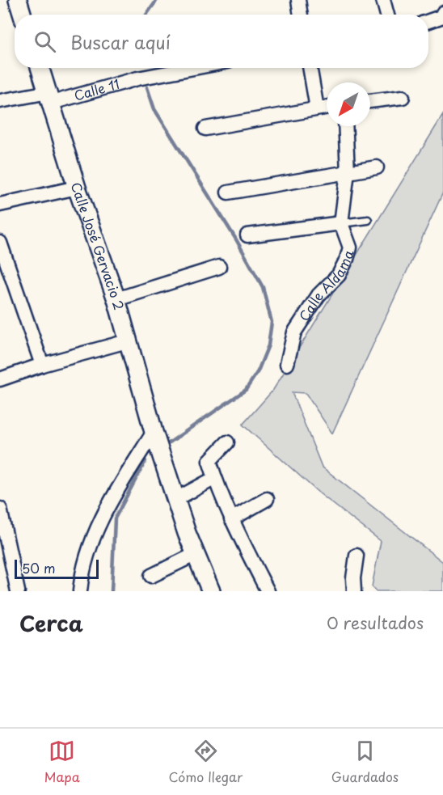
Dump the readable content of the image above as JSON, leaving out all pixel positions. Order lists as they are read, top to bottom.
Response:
{
  "streets": {
    "street": ["Calle 11", "Calle José Gervacio 2", "Calle Aldama"]
  },
  "crossings": [
    ["Calle 11", "Calle José Gervacio 2"]
  ],
  "scale_bar": "50 m",
  "north": "bottom left",
  "page": {
    "search": "Buscar aquí",
    "scale": "50 m",
    "heading": ["Cerca", "0 resultados"],
    "nav": ["Mapa", "Cómo llegar", "Guardados"]
  }
}
